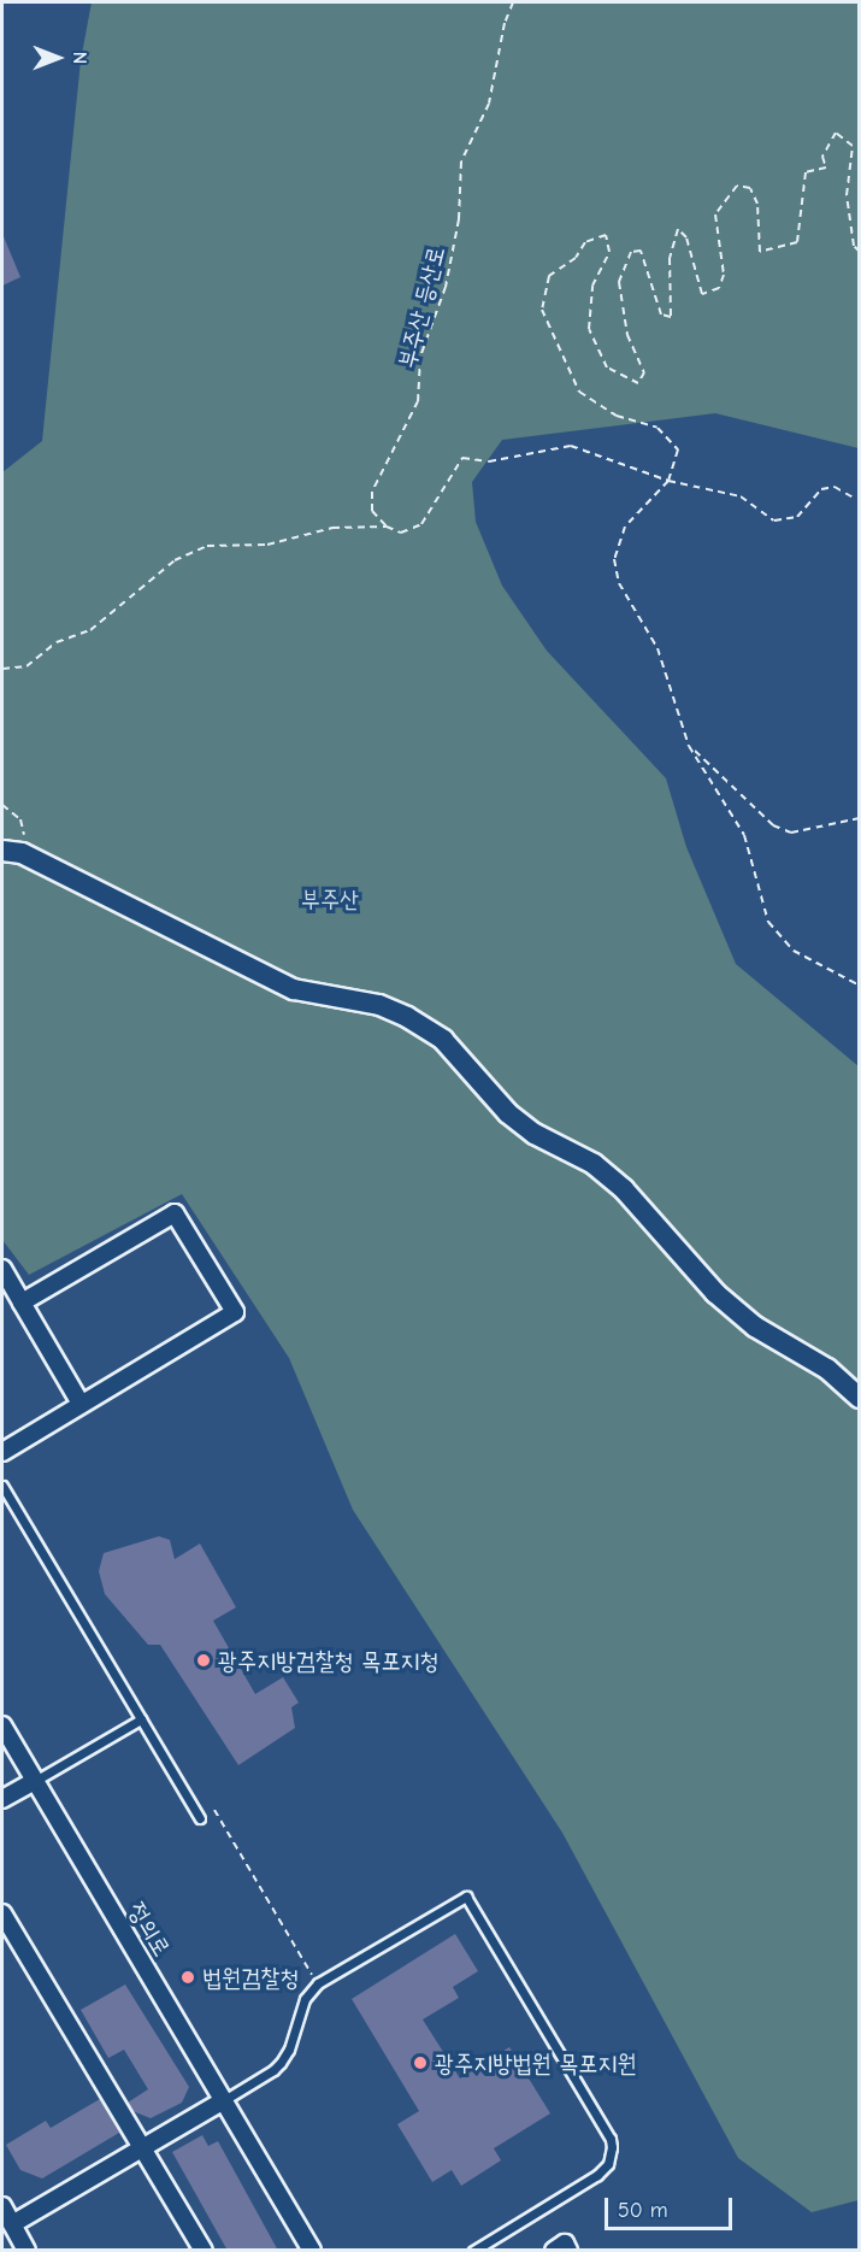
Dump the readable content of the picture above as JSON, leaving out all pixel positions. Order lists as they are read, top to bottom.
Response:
{
  "streets": {
    "street": ["정의로"],
    "path": ["부주산 등산로"]
  },
  "parks": ["부주산"],
  "places": ["광주지방검찰청 목포지청", "법원검찰청", "광주지방법원 목포지원"],
  "scale_bar": "50 m",
  "north": "right"
}
